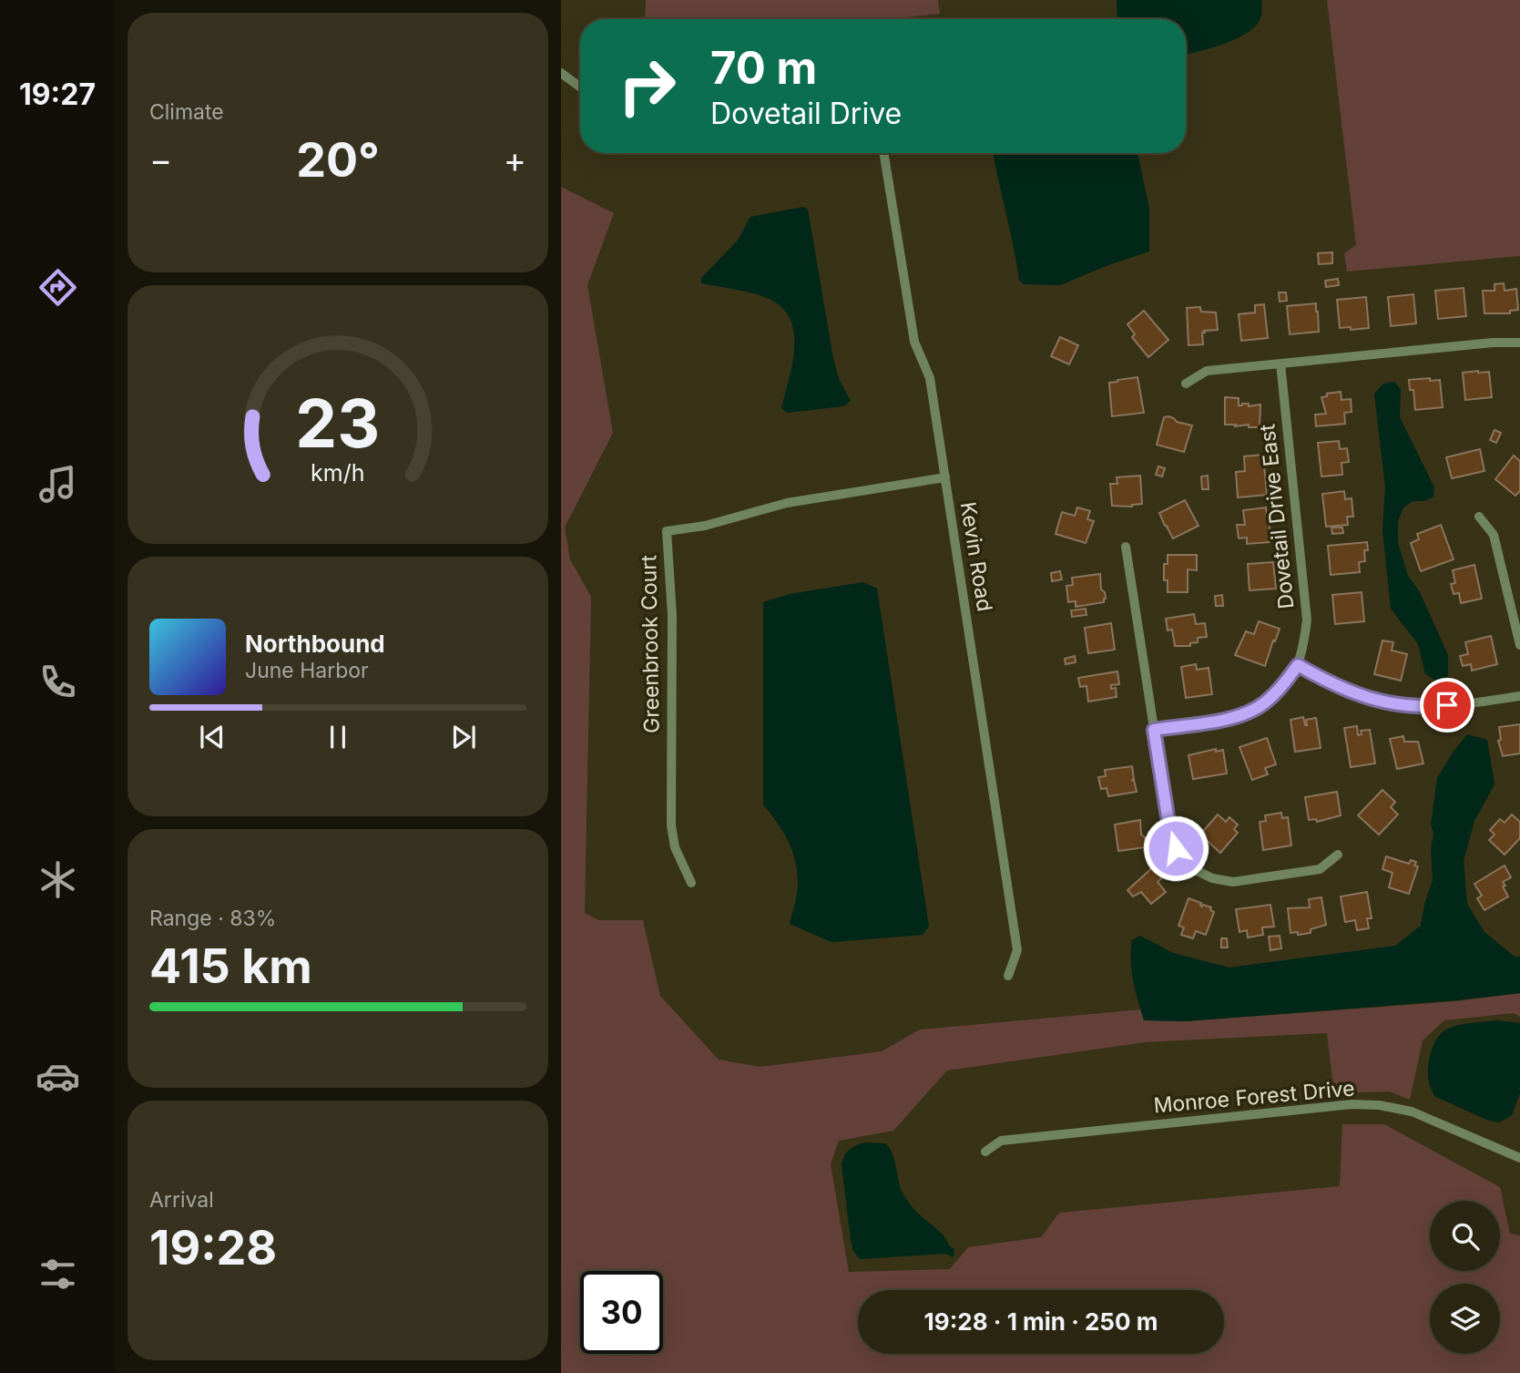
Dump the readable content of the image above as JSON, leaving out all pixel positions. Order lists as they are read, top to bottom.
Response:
{
  "streets": {
    "street": [
      "Dovetail Drive East",
      "Kevin Road",
      "Greenbrook Court",
      "Monroe Forest Drive"
    ]
  },
  "crossings": [
    ["Kevin Road", "Greenbrook Court"]
  ],
  "page": {
    "tabs": "19:27",
    "tile": [
      "Climate",
      ["Range · 83%", "415 km"],
      ["Arrival", "19:28"]
    ],
    "turn": ["70 m", "Dovetail Drive"],
    "heat": ["−", "20°", "+"],
    "song": ["Northbound", "June Harbor"],
    "limit": "30",
    "trip": "19:28 · 1 min · 250 m",
    "gauge": ["23", "km/h"]
  }
}
